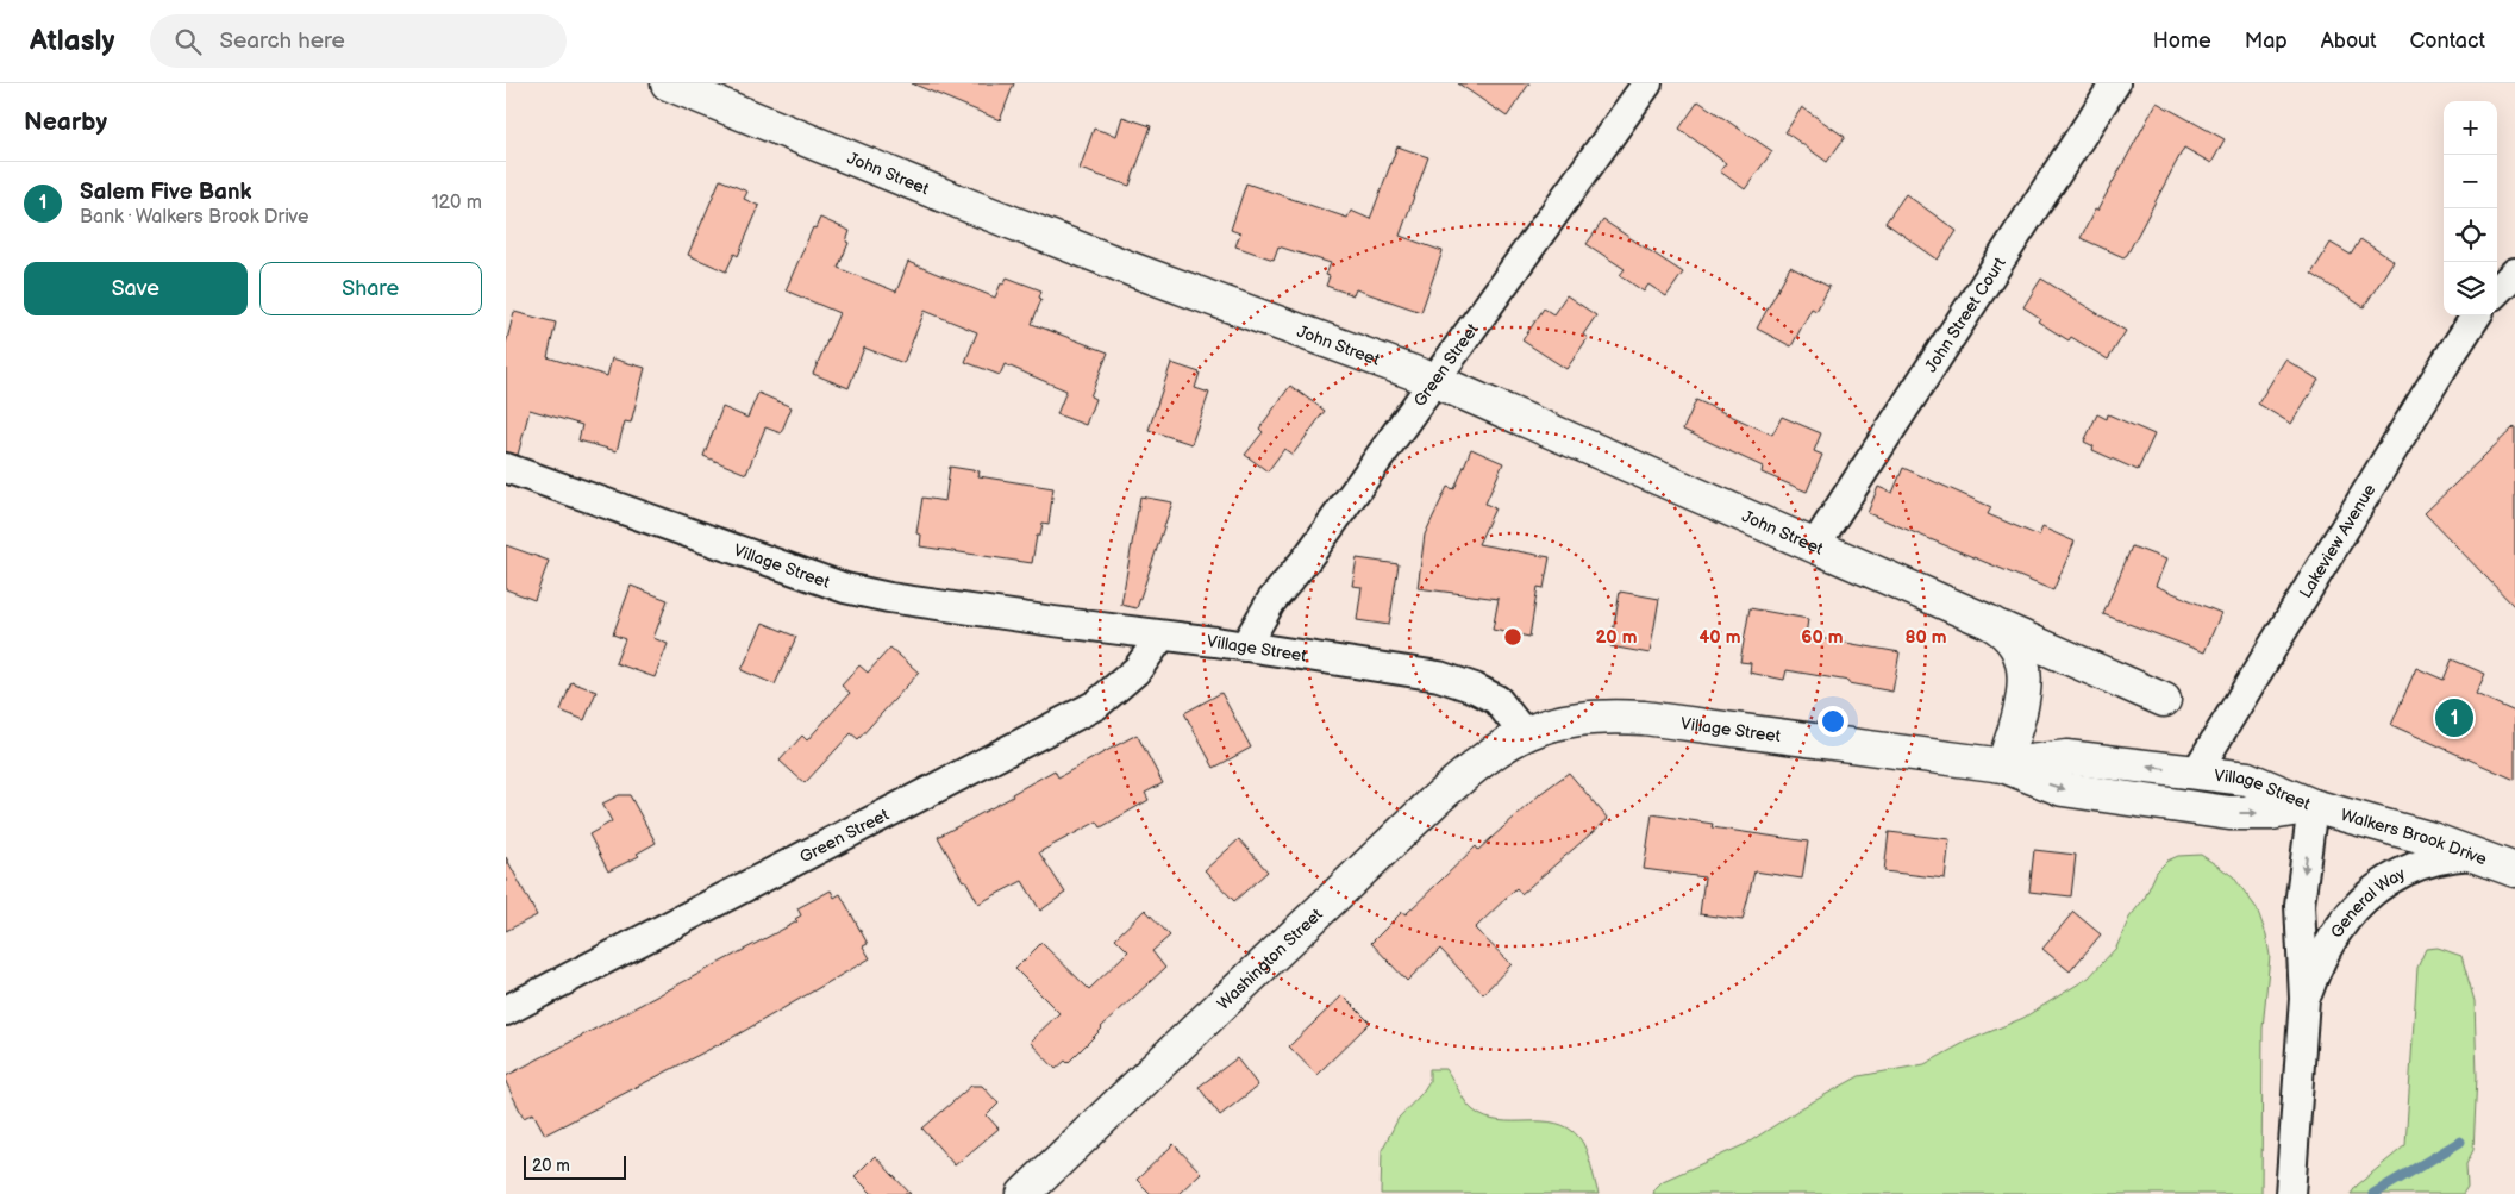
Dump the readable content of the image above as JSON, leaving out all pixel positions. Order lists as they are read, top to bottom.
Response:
{
  "streets": {
    "street": [
      "John Street",
      "John Street Court",
      "Green Street",
      "Lakeview Avenue",
      "Village Street",
      "Walkers Brook Drive",
      "General Way",
      "Washington Street"
    ]
  },
  "crossings": [
    ["John Street", "John Street Court"],
    ["John Street", "Green Street"],
    ["John Street", "Village Street"],
    ["Green Street", "Village Street"],
    ["Lakeview Avenue", "Village Street"],
    ["Village Street", "Walkers Brook Drive"],
    ["Village Street", "General Way"],
    ["Village Street", "Washington Street"],
    ["Walkers Brook Drive", "General Way"]
  ],
  "scale_bar": "20 m",
  "page": {
    "header": "Atlasly",
    "search": "Search here",
    "nav": [
      "Home",
      "Map",
      "About",
      "Contact"
    ],
    "heading": "Nearby",
    "map_buttons": ["+", "−"],
    "list": [
      {
        "mark": "1",
        "name": "Salem Five Bank",
        "note": "Bank · Walkers Brook Drive",
        "value": "120 m"
      }
    ],
    "buttons": ["Save", "Share"],
    "pins": "1",
    "scale": "20 m"
  },
  "rings": [
    "20 m",
    "40 m",
    "60 m",
    "80 m"
  ]
}
